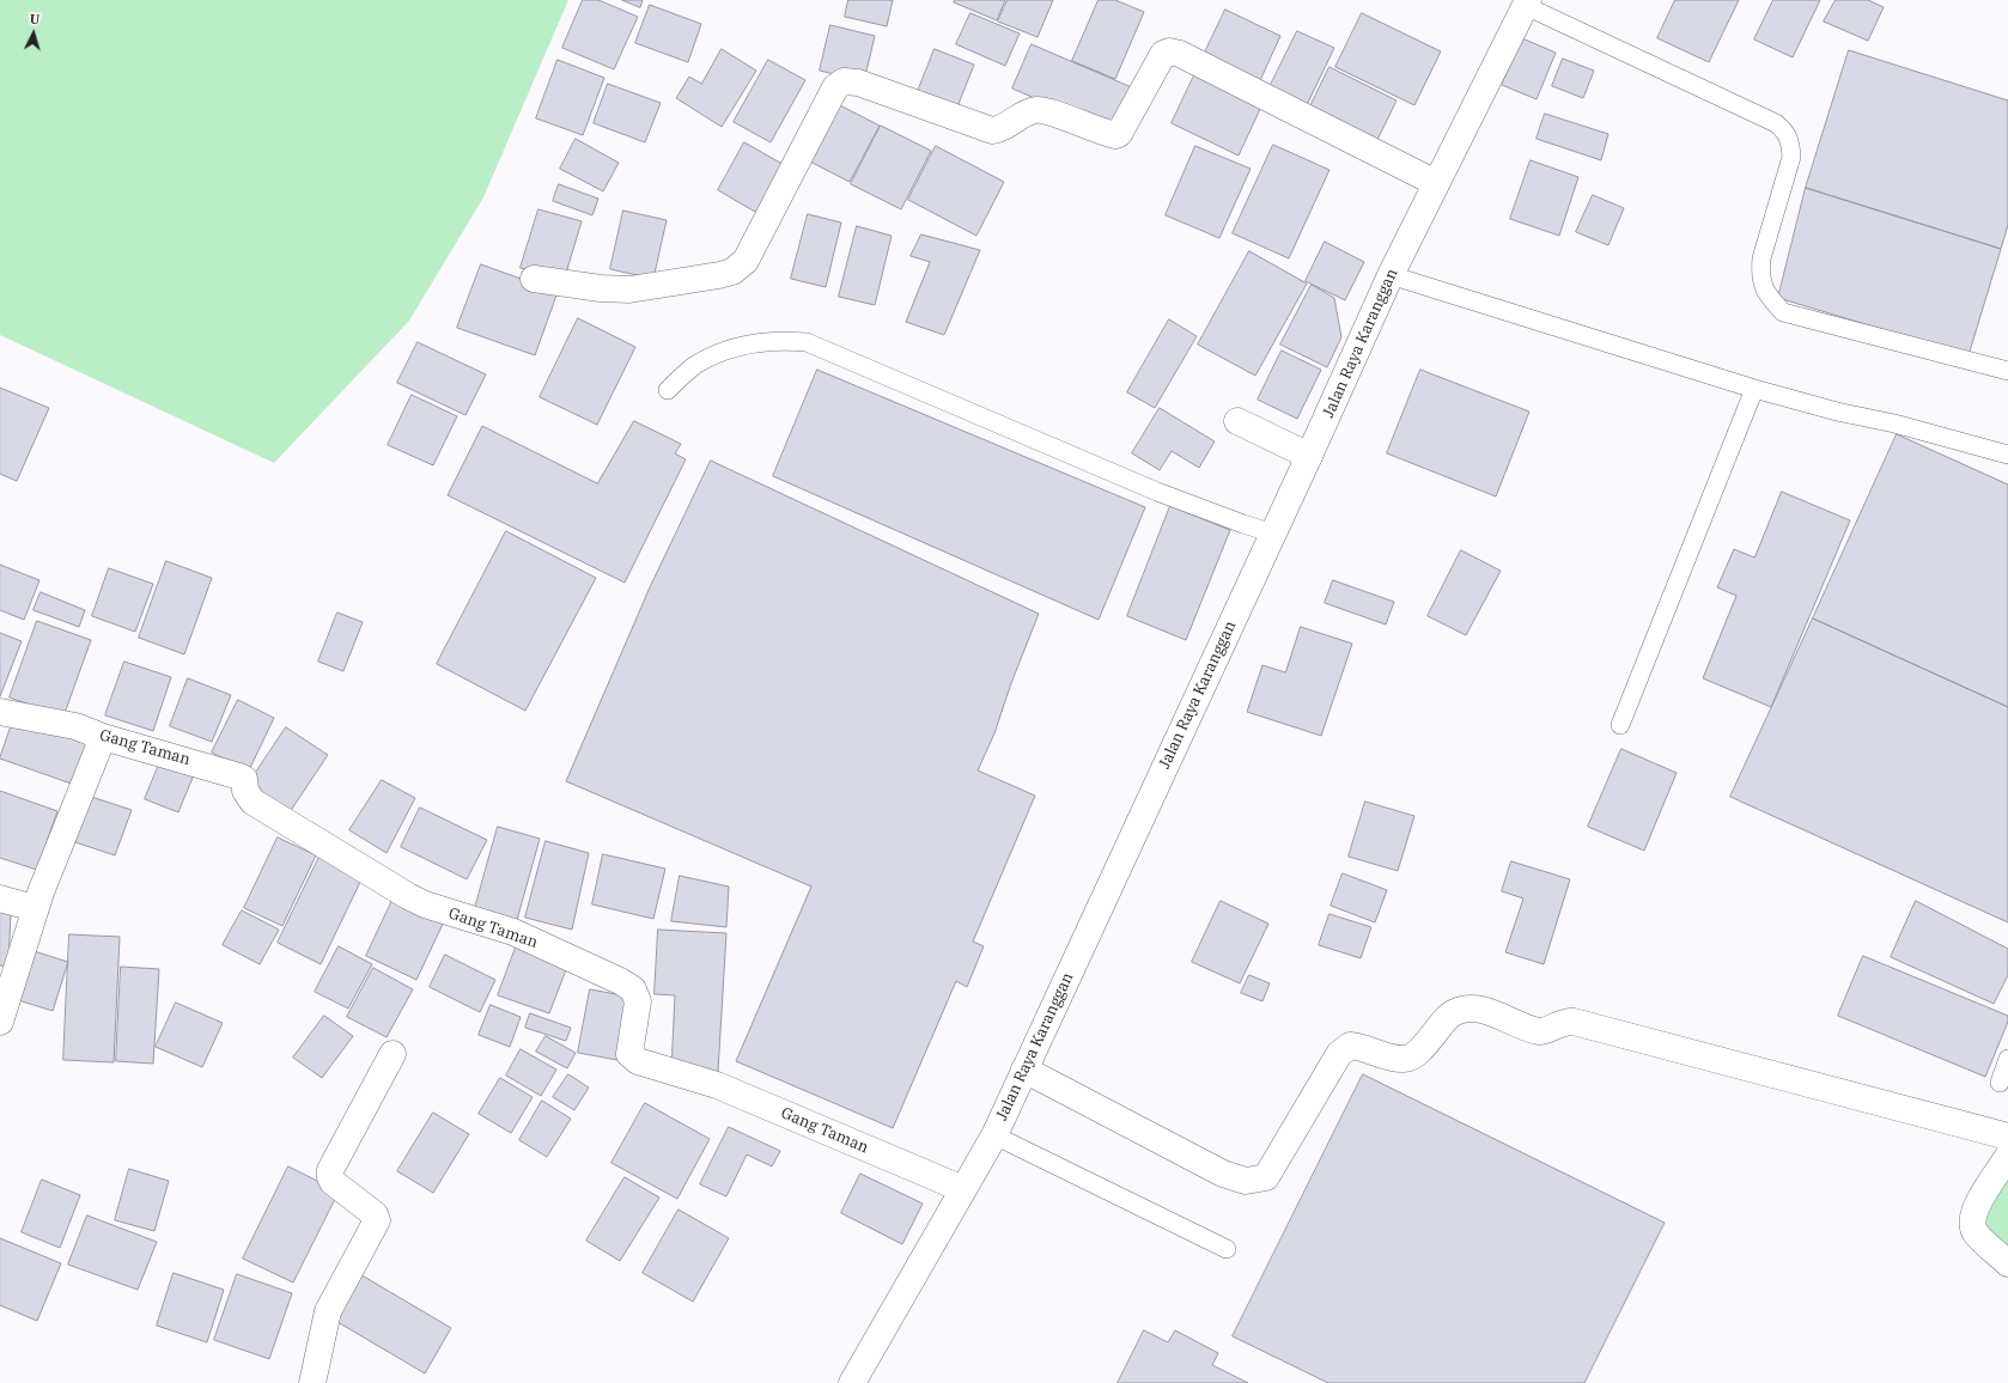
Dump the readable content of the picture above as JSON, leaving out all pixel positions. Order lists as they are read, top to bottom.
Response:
{
  "streets": {
    "street": ["Jalan Raya Karanggan", "Gang Taman"]
  },
  "crossings": [
    ["Jalan Raya Karanggan", "Gang Taman"]
  ],
  "north": "top"
}
